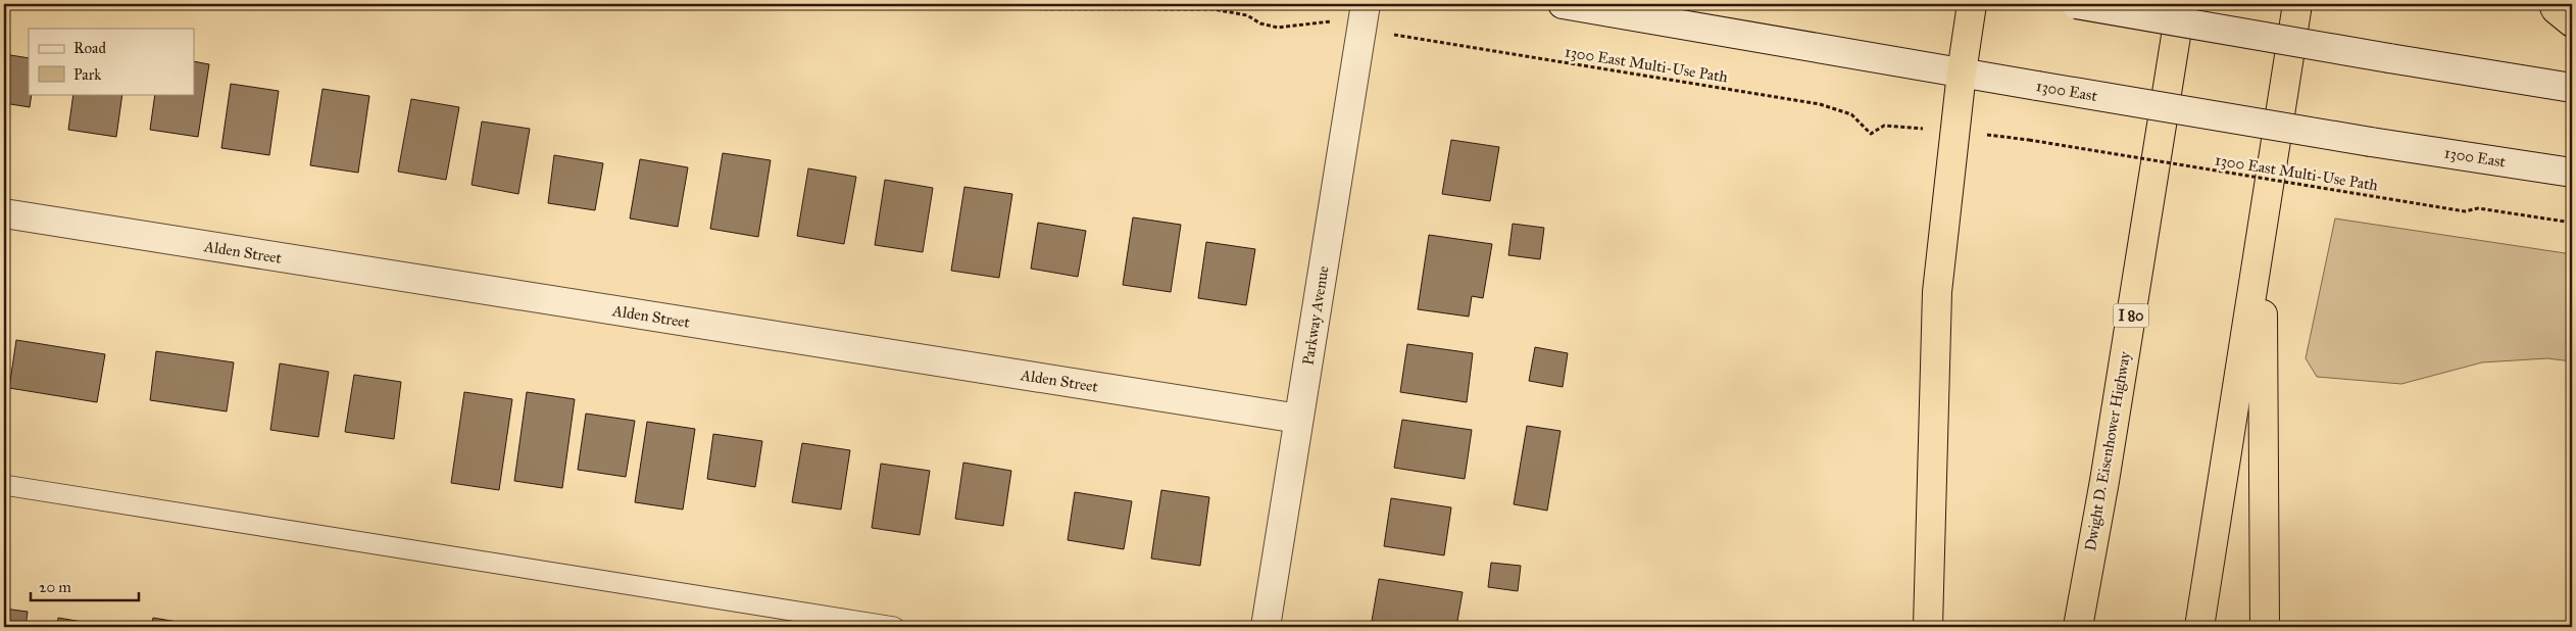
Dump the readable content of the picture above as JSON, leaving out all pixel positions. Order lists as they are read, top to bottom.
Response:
{
  "streets": {
    "highway": ["I 80", "Dwight D. Eisenhower Highway"],
    "street": ["1300 East", "Alden Street", "Parkway Avenue"],
    "path": ["1300 East Multi-Use Path"]
  },
  "crossings": [
    ["Alden Street", "Parkway Avenue"]
  ],
  "legend": ["Road", "Park"],
  "scale_bar": "20 m"
}
